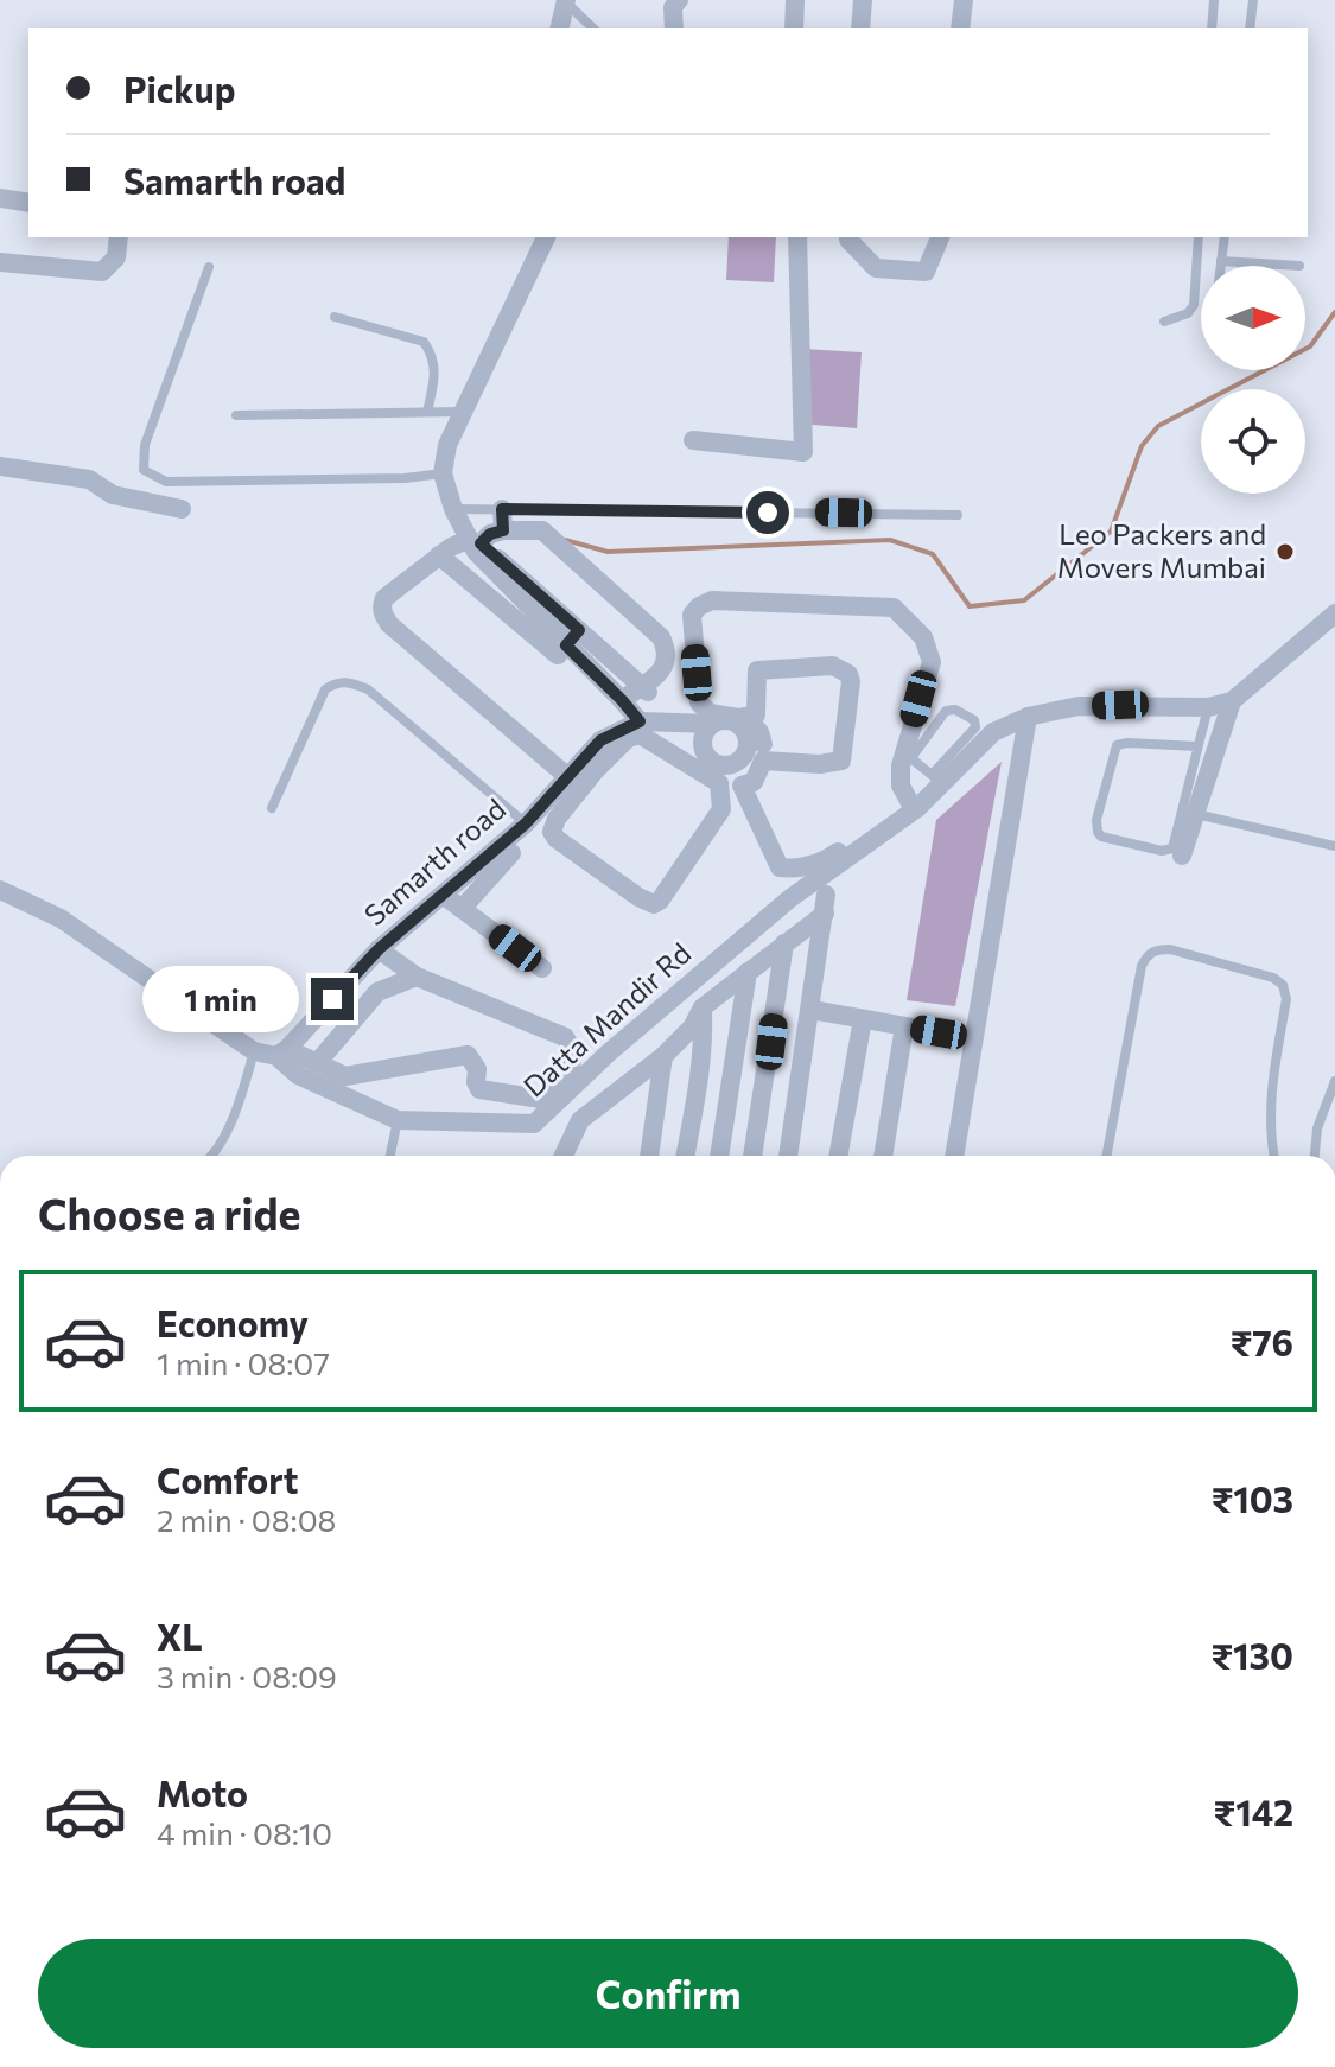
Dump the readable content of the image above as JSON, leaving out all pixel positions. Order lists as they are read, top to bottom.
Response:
{
  "streets": {
    "street": ["Samarth road", "Datta Mandir Rd"]
  },
  "crossings": [
    ["Samarth road", "Datta Mandir Rd"]
  ],
  "places": ["Leo Packers and Movers Mumbai"],
  "north": "right",
  "page": {
    "banner": ["Pickup", "Samarth road"],
    "bubble": "1 min",
    "heading": "Choose a ride",
    "list": [
      {
        "name": "Economy",
        "note": "1 min · 08:07",
        "value": "₹76"
      },
      {
        "name": "Comfort",
        "note": "2 min · 08:08",
        "value": "₹103"
      },
      {
        "name": "XL",
        "note": "3 min · 08:09",
        "value": "₹130"
      },
      {
        "name": "Moto",
        "note": "4 min · 08:10",
        "value": "₹142"
      }
    ],
    "buttons": "Confirm"
  }
}
